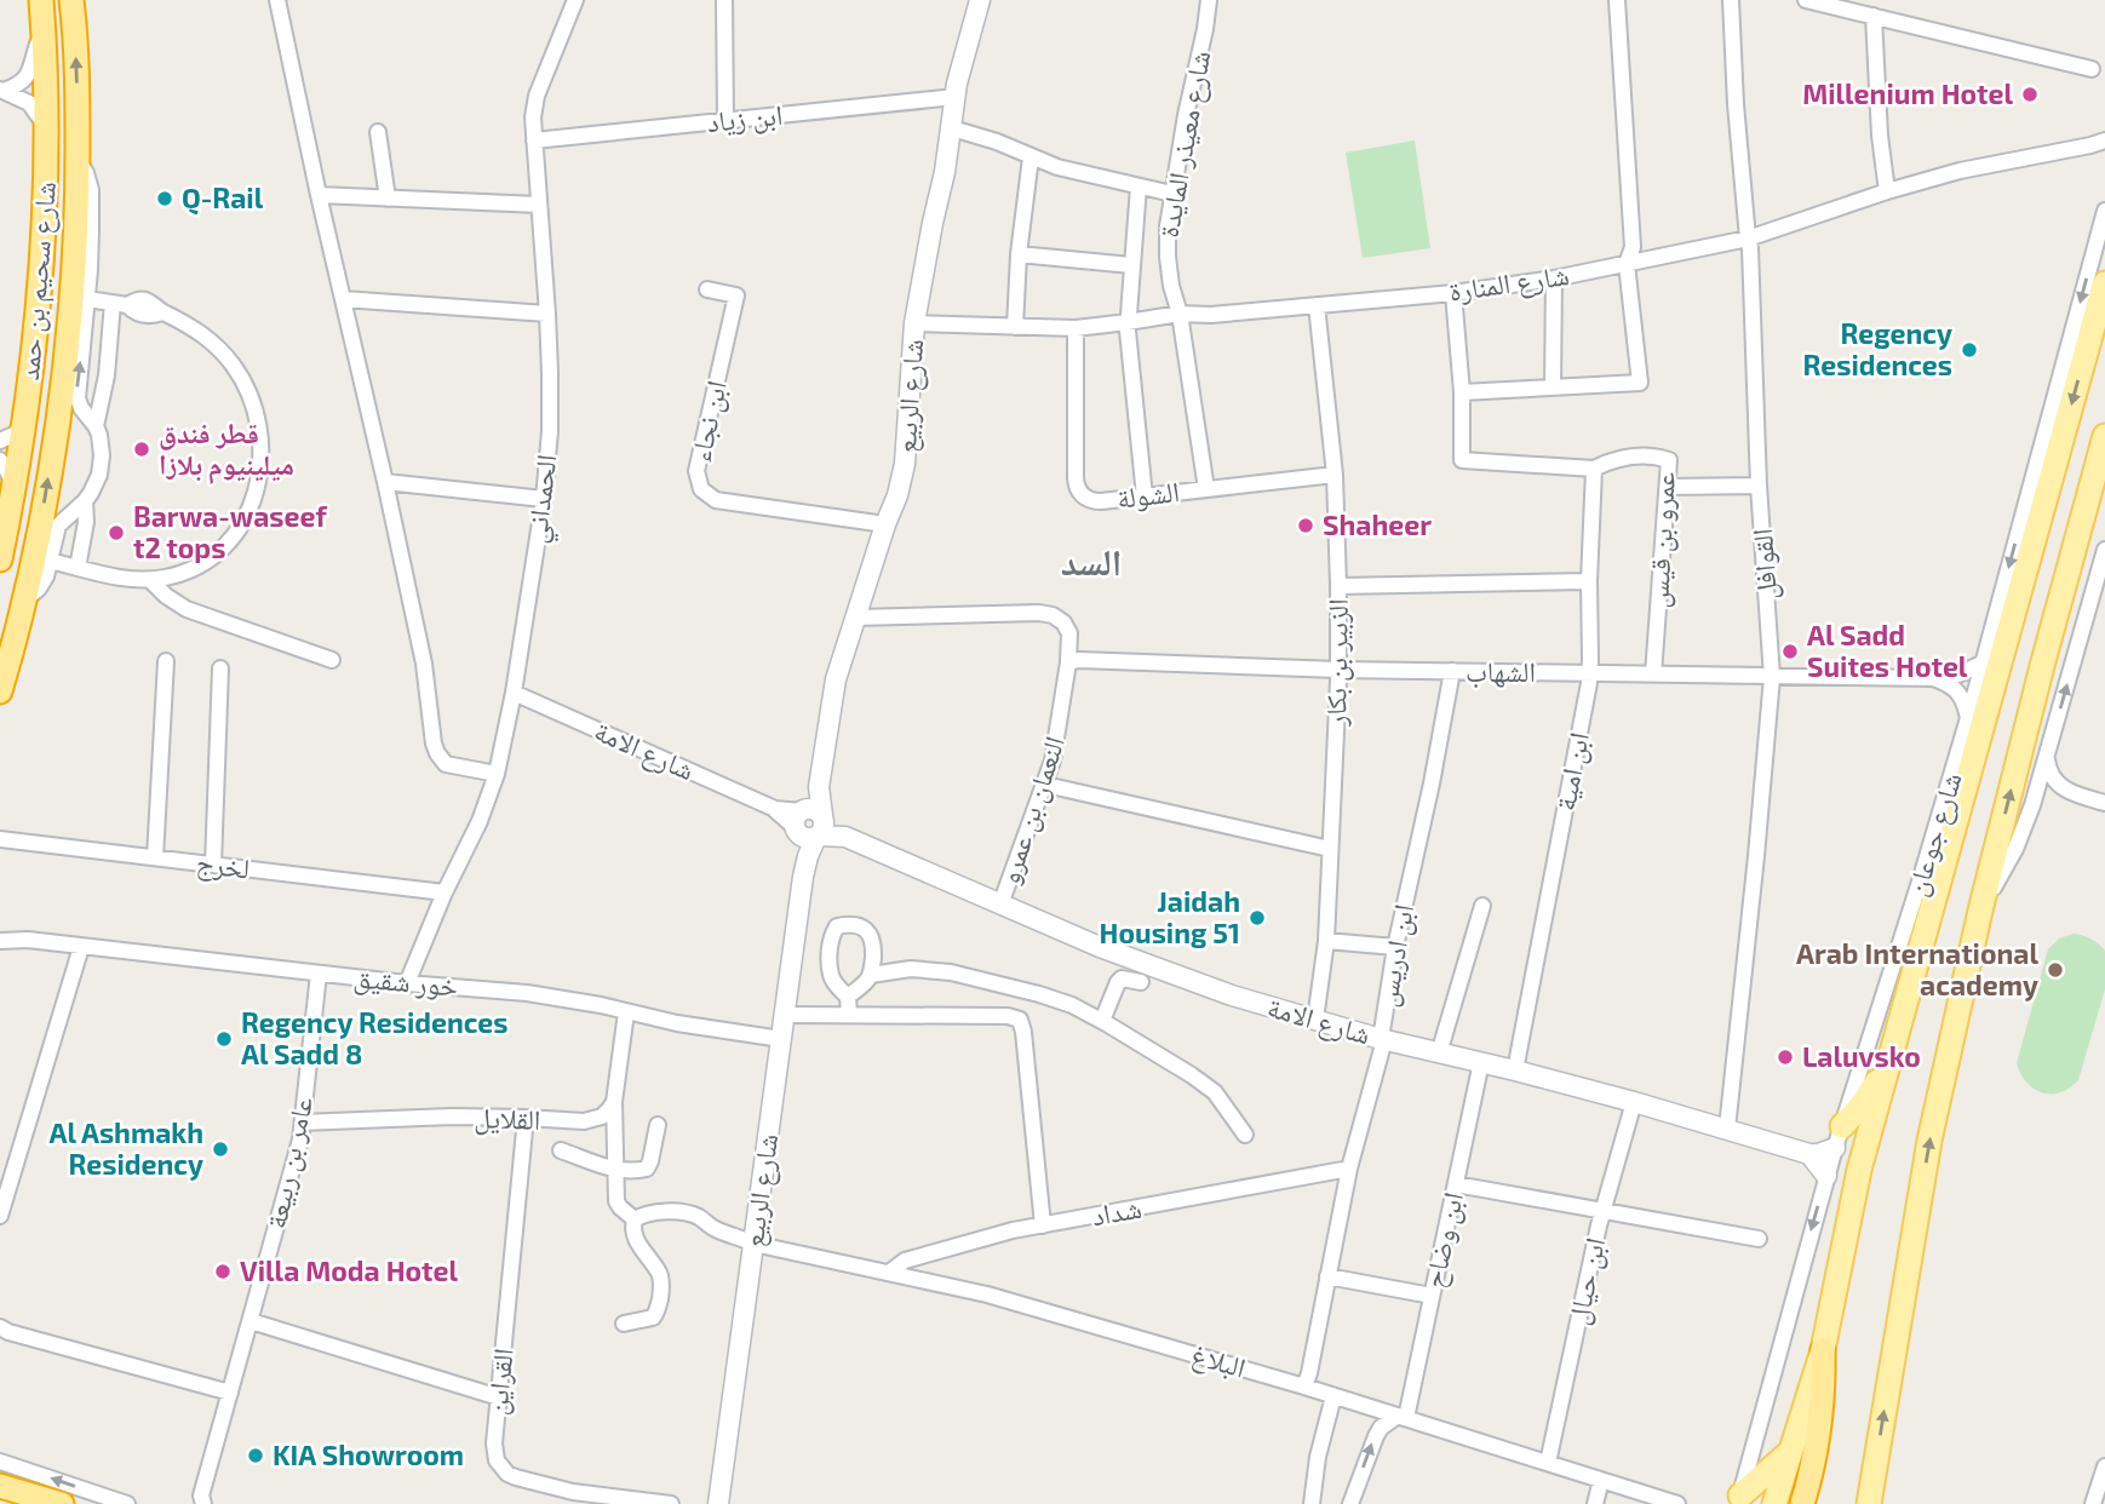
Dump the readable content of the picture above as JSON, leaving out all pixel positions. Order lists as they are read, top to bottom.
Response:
{
  "streets": {
    "highway": ["شارع سحيم بن حمد"],
    "main road": ["شارع جوعان"],
    "street": [
      "ابن زياد",
      "شارع معيذر المايدة",
      "شارع المنارة",
      "شارع الربيع",
      "ابن نجاء",
      "الشولة",
      "الحمداني",
      "عمرو بن قيس",
      "القوافل",
      "الزبير بن بكار",
      "الشهاب",
      "شارع الامة",
      "ابن امية",
      "النعمان بن عمرو",
      "لخرج",
      "ابن ادريس",
      "خور شقيق",
      "القلايل",
      "عامر بن ربيعة",
      "شداد",
      "ابن وضاح",
      "ابن حيال",
      "البلاغ",
      "القراين"
    ]
  },
  "crossings": [
    ["ابن زياد", "شارع الربيع"],
    ["ابن زياد", "الحمداني"],
    ["شارع معيذر المايدة", "شارع المنارة"],
    ["شارع معيذر المايدة", "الشولة"],
    ["شارع المنارة", "شارع الربيع"],
    ["شارع المنارة", "الشولة"],
    ["شارع المنارة", "القوافل"],
    ["شارع المنارة", "الزبير بن بكار"],
    ["شارع الربيع", "ابن نجاء"],
    ["شارع الربيع", "شارع الامة"],
    ["شارع الربيع", "النعمان بن عمرو"],
    ["شارع الربيع", "خور شقيق"],
    ["شارع الربيع", "البلاغ"],
    ["الشولة", "الزبير بن بكار"],
    ["الحمداني", "شارع الامة"],
    ["الحمداني", "لخرج"],
    ["الحمداني", "خور شقيق"],
    ["عمرو بن قيس", "الشهاب"],
    ["عمرو بن قيس", "ابن امية"],
    ["القوافل", "الشهاب"],
    ["القوافل", "شارع الامة"],
    ["الزبير بن بكار", "الشهاب"],
    ["الزبير بن بكار", "شارع الامة"],
    ["الشهاب", "ابن امية"],
    ["الشهاب", "النعمان بن عمرو"],
    ["الشهاب", "شارع جوعان"],
    ["الشهاب", "ابن ادريس"],
    ["شارع الامة", "ابن امية"],
    ["شارع الامة", "النعمان بن عمرو"],
    ["شارع الامة", "ابن ادريس"],
    ["شارع الامة", "ابن وضاح"],
    ["شارع الامة", "ابن حيال"],
    ["ابن ادريس", "شداد"],
    ["ابن ادريس", "البلاغ"],
    ["خور شقيق", "عامر بن ربيعة"],
    ["القلايل", "عامر بن ربيعة"],
    ["القلايل", "القراين"],
    ["شداد", "البلاغ"],
    ["ابن وضاح", "البلاغ"],
    ["ابن حيال", "البلاغ"]
  ],
  "districts": ["السد"],
  "places": [
    "Millenium Hotel",
    "Q-Rail",
    "Regency Residences",
    "قطر فندق ميلينيوم بلازا",
    "Shaheer",
    "Barwa-waseef t2 tops",
    "Al Sadd Suites Hotel",
    "Jaidah Housing 51",
    "Arab International academy",
    "Regency Residences Al Sadd 8",
    "Laluvsko",
    "Al Ashmakh Residency",
    "Villa Moda Hotel",
    "KIA Showroom"
  ]
}
